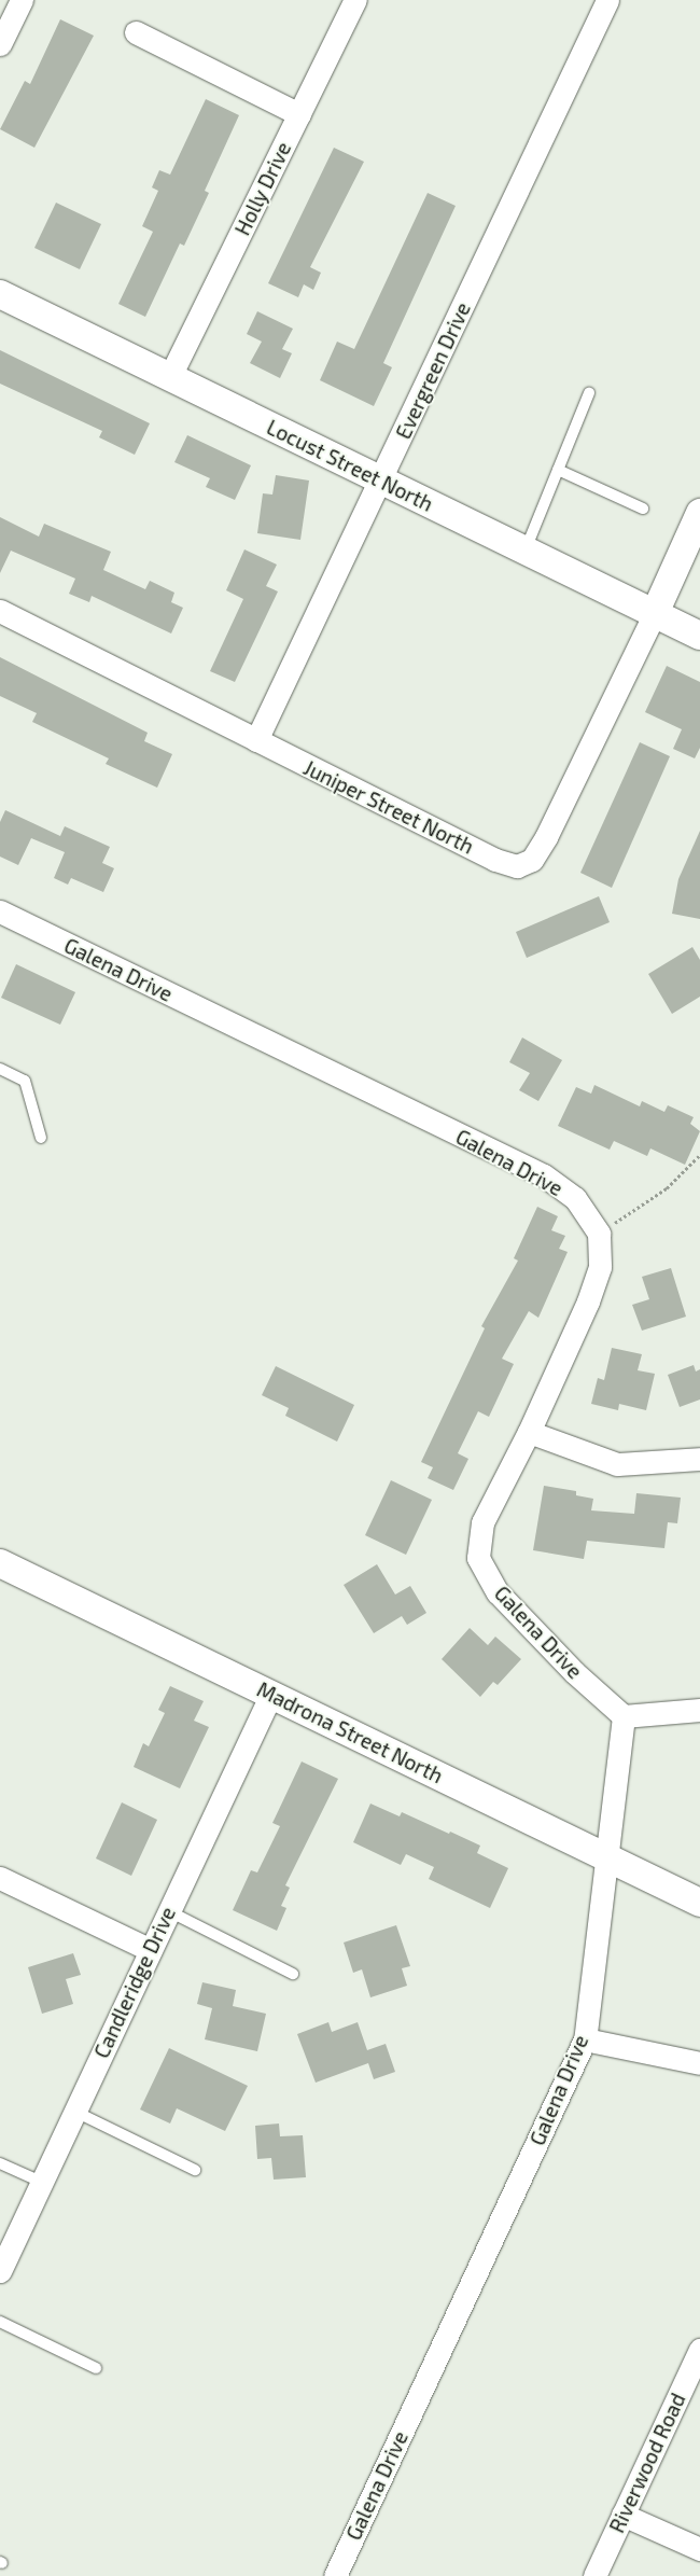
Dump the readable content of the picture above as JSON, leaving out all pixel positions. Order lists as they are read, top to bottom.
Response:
{
  "streets": {
    "street": [
      "Holly Drive",
      "Evergreen Drive",
      "Locust Street North",
      "Juniper Street North",
      "Galena Drive",
      "Madrona Street North",
      "Candleridge Drive",
      "Riverwood Road"
    ]
  },
  "crossings": [
    ["Holly Drive", "Locust Street North"],
    ["Evergreen Drive", "Locust Street North"],
    ["Evergreen Drive", "Juniper Street North"],
    ["Locust Street North", "Juniper Street North"],
    ["Galena Drive", "Madrona Street North"],
    ["Madrona Street North", "Candleridge Drive"]
  ]
}
